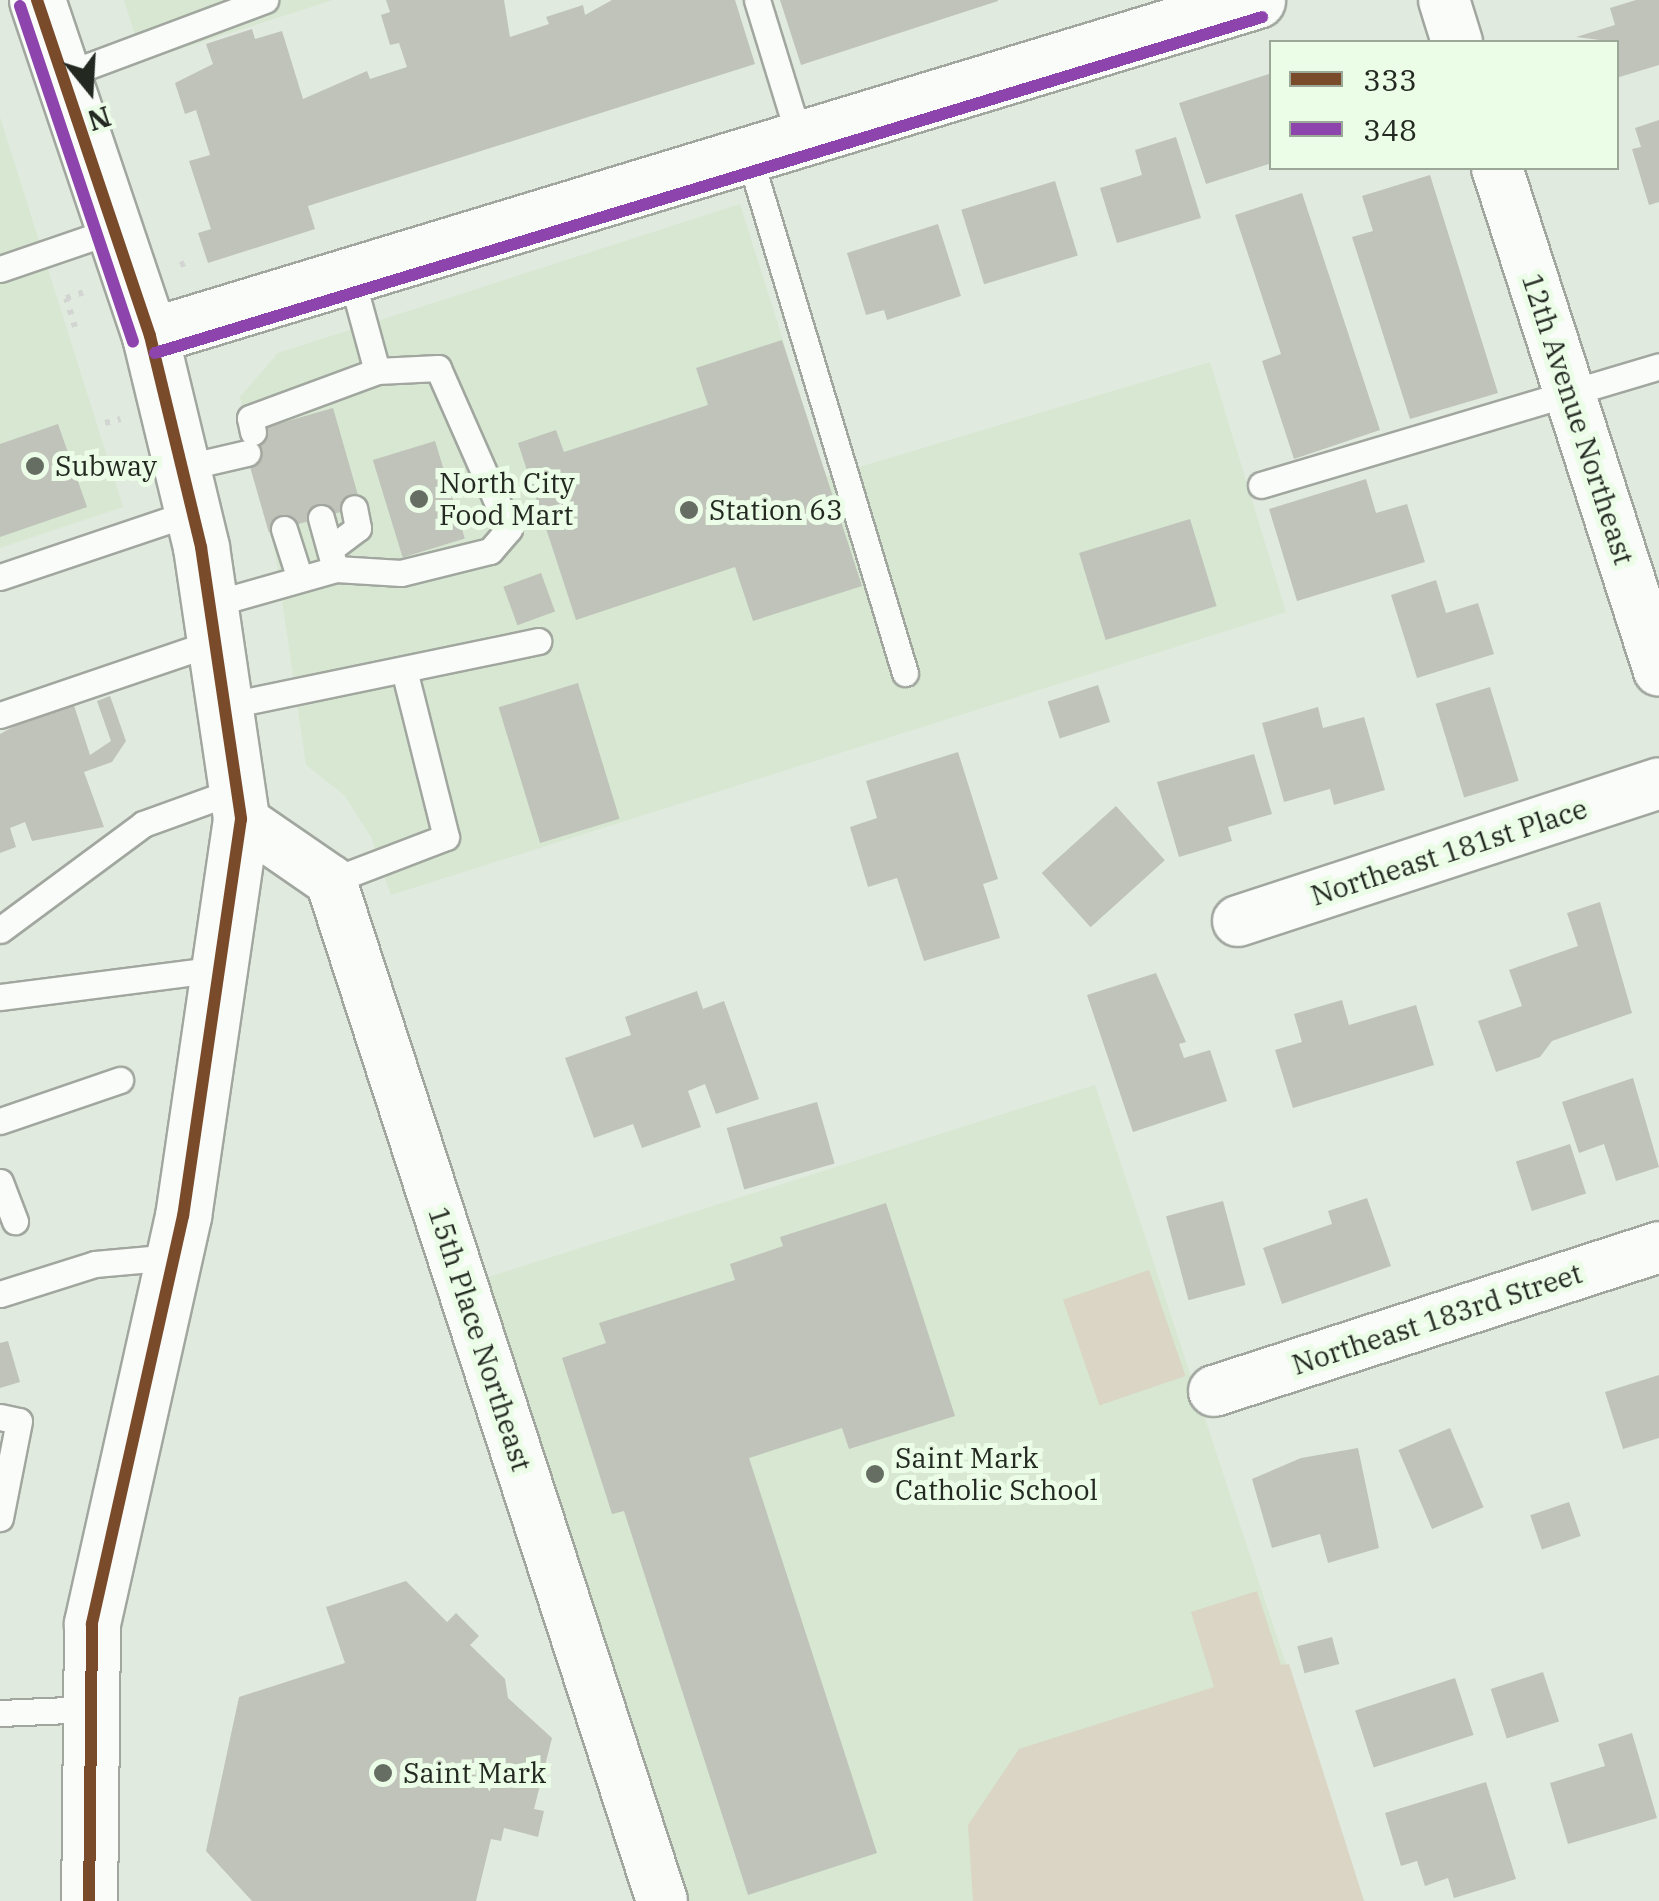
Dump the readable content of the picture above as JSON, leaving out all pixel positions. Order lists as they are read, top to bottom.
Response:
{
  "streets": {
    "street": [
      "12th Avenue Northeast",
      "Northeast 181st Place",
      "Northeast 183rd Street",
      "15th Place Northeast"
    ]
  },
  "places": [
    "Subway",
    "North City Food Mart",
    "Station 63",
    "Saint Mark Catholic School",
    "Saint Mark"
  ],
  "lines": ["transit line 333", "transit line 348"],
  "legend": ["333", "348"],
  "north": "bottom"
}
